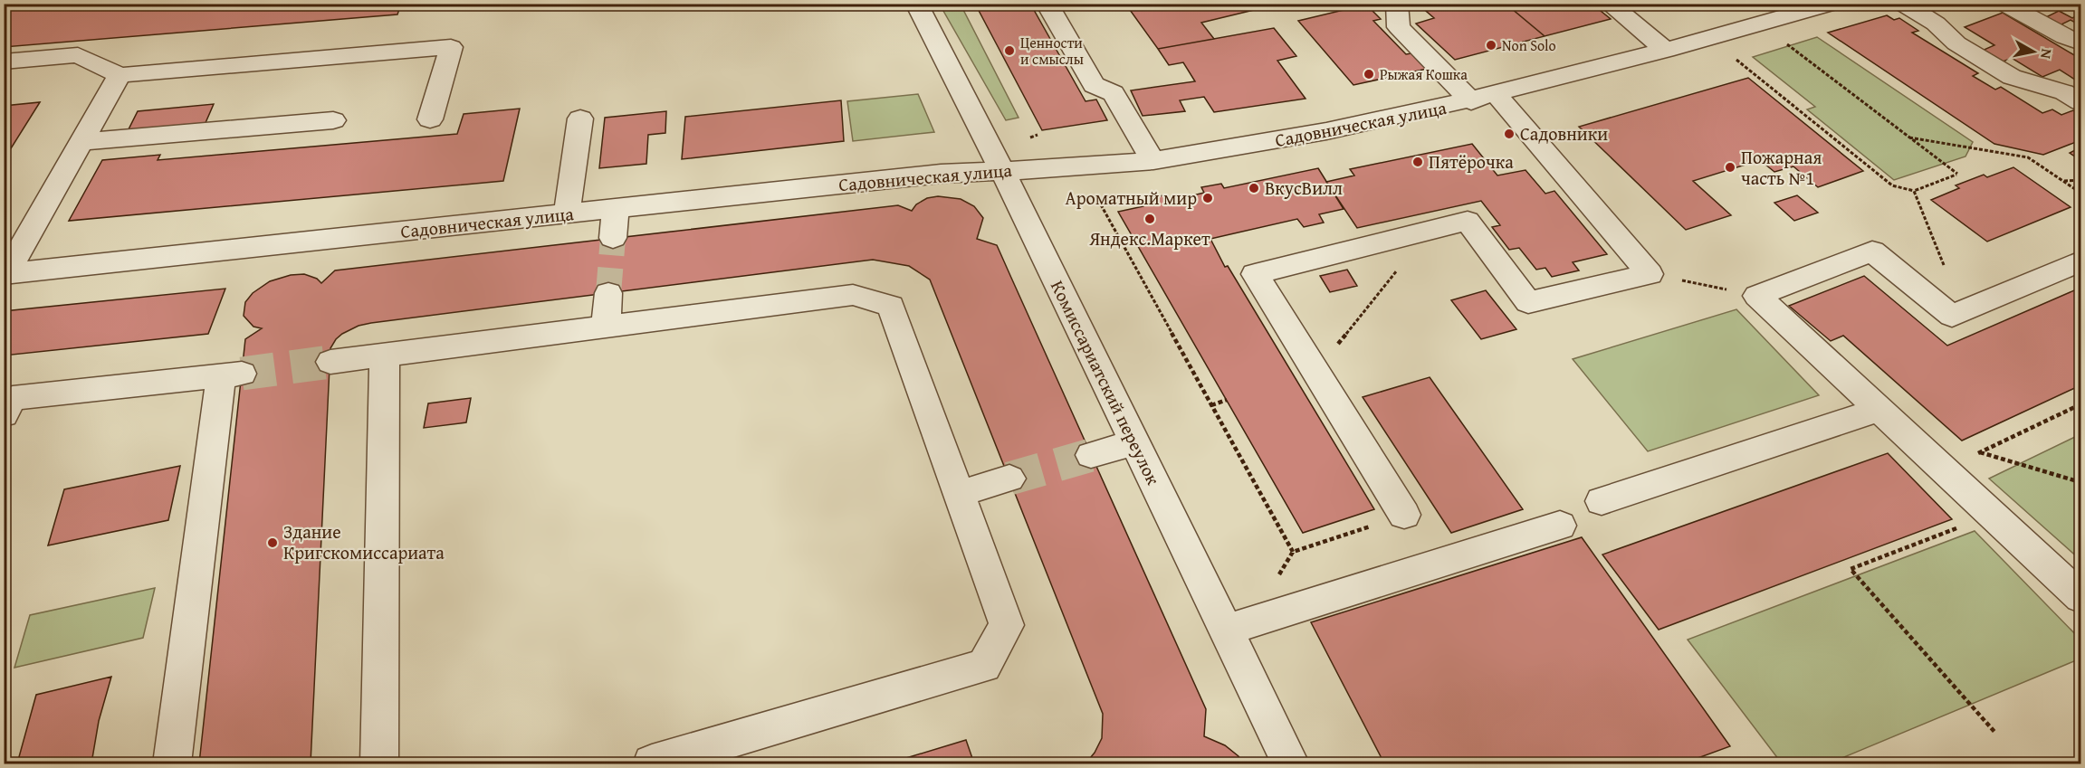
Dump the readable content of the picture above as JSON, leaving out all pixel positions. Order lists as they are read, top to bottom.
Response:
{
  "streets": {
    "street": ["Садовническая улица", "Комиссариатский переулок"]
  },
  "crossings": [
    ["Садовническая улица", "Комиссариатский переулок"]
  ],
  "places": [
    "Non Solo",
    "Ценности и смыслы",
    "Рыжая Кошка",
    "Садовники",
    "Пятёрочка",
    "Пожарная часть №1",
    "ВкусВилл",
    "Ароматный мир",
    "Яндекс.Маркет",
    "Здание Кригскомиссариата"
  ],
  "north": "right"
}
